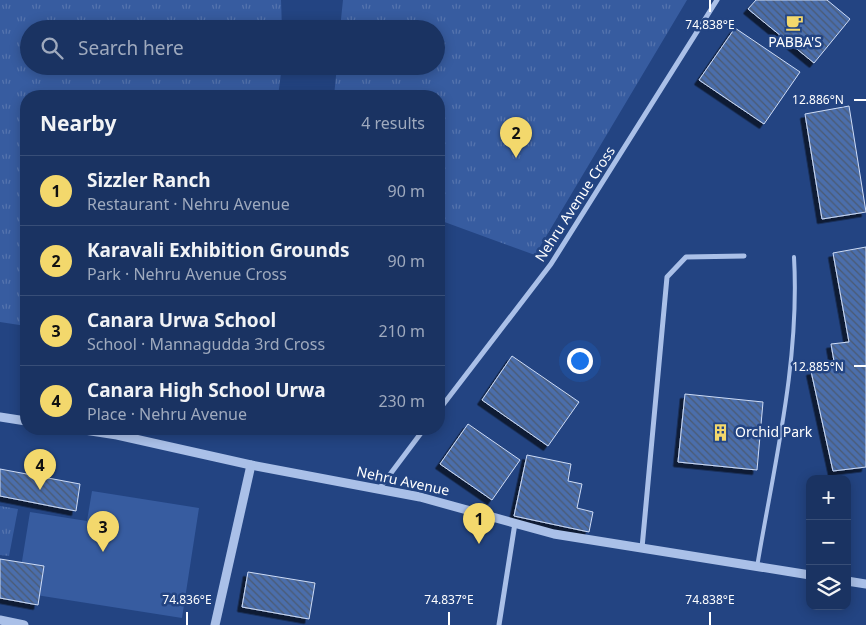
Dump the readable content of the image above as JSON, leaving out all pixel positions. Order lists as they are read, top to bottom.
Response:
{
  "streets": {
    "street": ["Nehru Avenue Cross", "Nehru Avenue"]
  },
  "places": {
    "cafe": ["PABBA'S"],
    "building": ["Orchid Park"]
  },
  "page": {
    "search": "Search here",
    "heading": ["Nearby", "4 results"],
    "pins": [
      "2",
      "4",
      "1",
      "3"
    ],
    "list": [
      {
        "mark": "1",
        "name": "Sizzler Ranch",
        "note": "Restaurant · Nehru Avenue",
        "value": "90 m"
      },
      {
        "mark": "2",
        "name": "Karavali Exhibition Grounds",
        "note": "Park · Nehru Avenue Cross",
        "value": "90 m"
      },
      {
        "mark": "3",
        "name": "Canara Urwa School",
        "note": "School · Mannagudda 3rd Cross",
        "value": "210 m"
      },
      {
        "mark": "4",
        "name": "Canara High School Urwa",
        "note": "Place · Nehru Avenue",
        "value": "230 m"
      }
    ],
    "map_buttons": ["+", "−"]
  },
  "coordinates": [
    "74.838°E",
    "12.886°N",
    "12.885°N",
    "74.836°E",
    "74.837°E"
  ]
}
